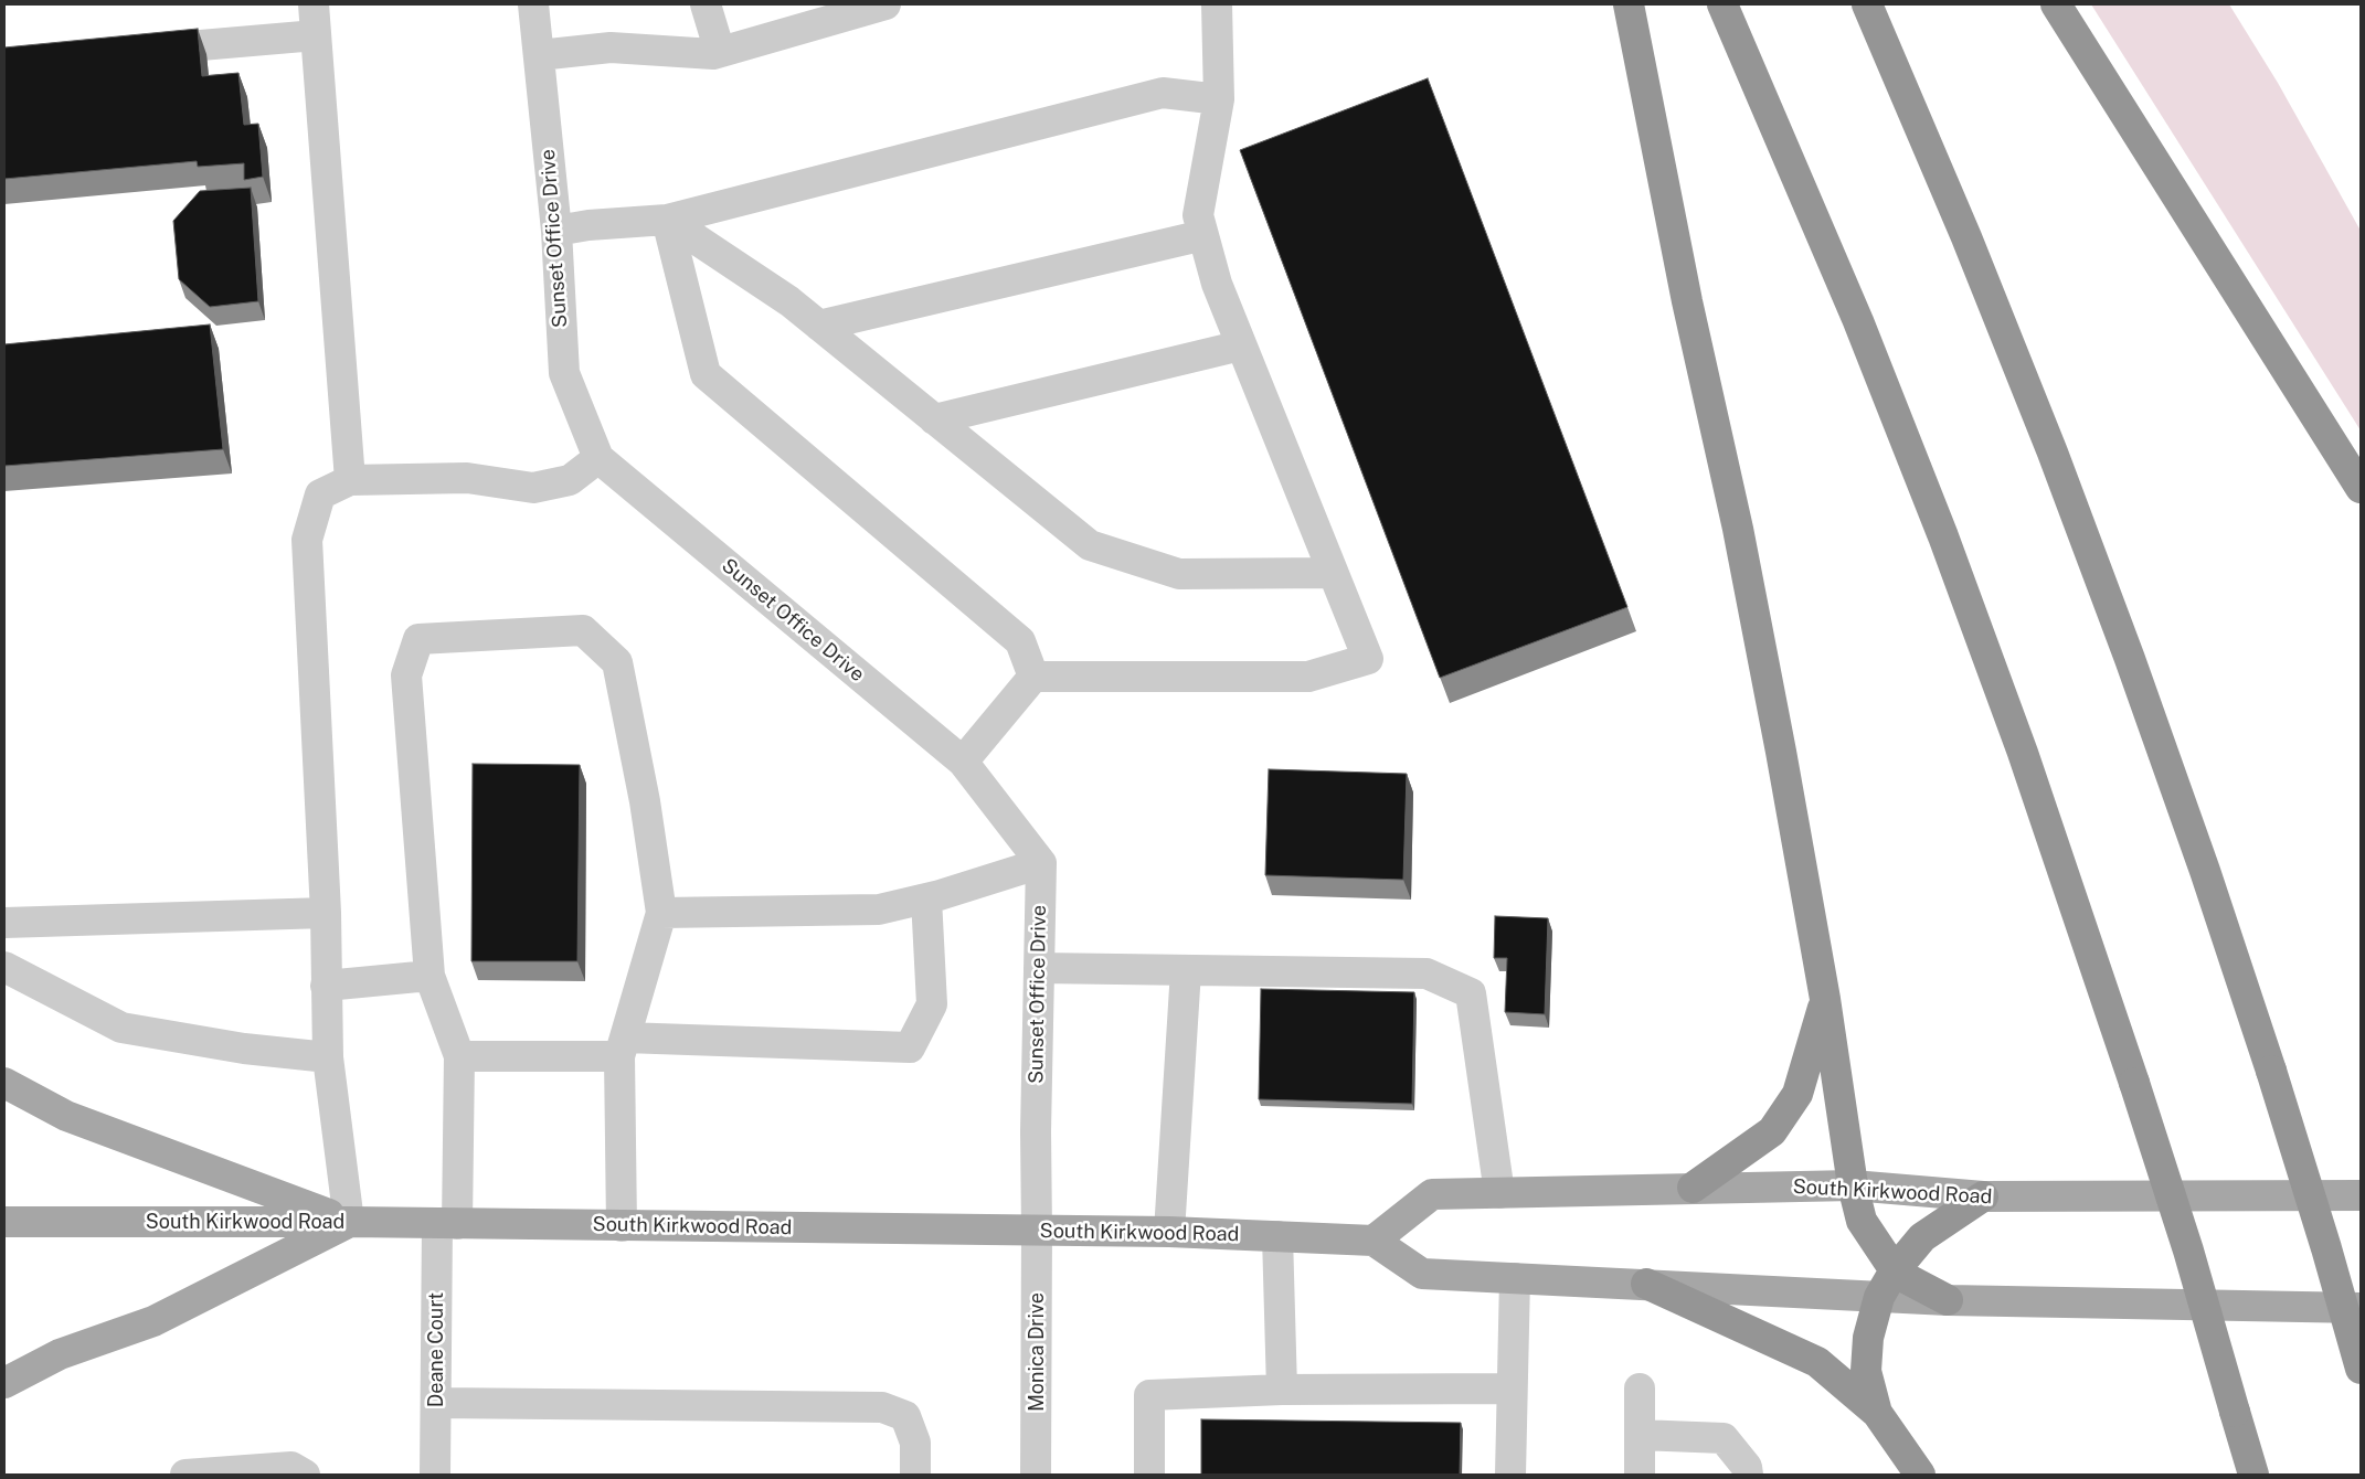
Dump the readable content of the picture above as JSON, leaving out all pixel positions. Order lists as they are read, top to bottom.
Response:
{
  "streets": {
    "main road": ["South Kirkwood Road"],
    "street": ["Sunset Office Drive", "Deane Court", "Monica Drive"]
  },
  "crossings": [
    ["Sunset Office Drive", "South Kirkwood Road"],
    ["Sunset Office Drive", "Monica Drive"],
    ["South Kirkwood Road", "Deane Court"],
    ["South Kirkwood Road", "Monica Drive"]
  ]
}
